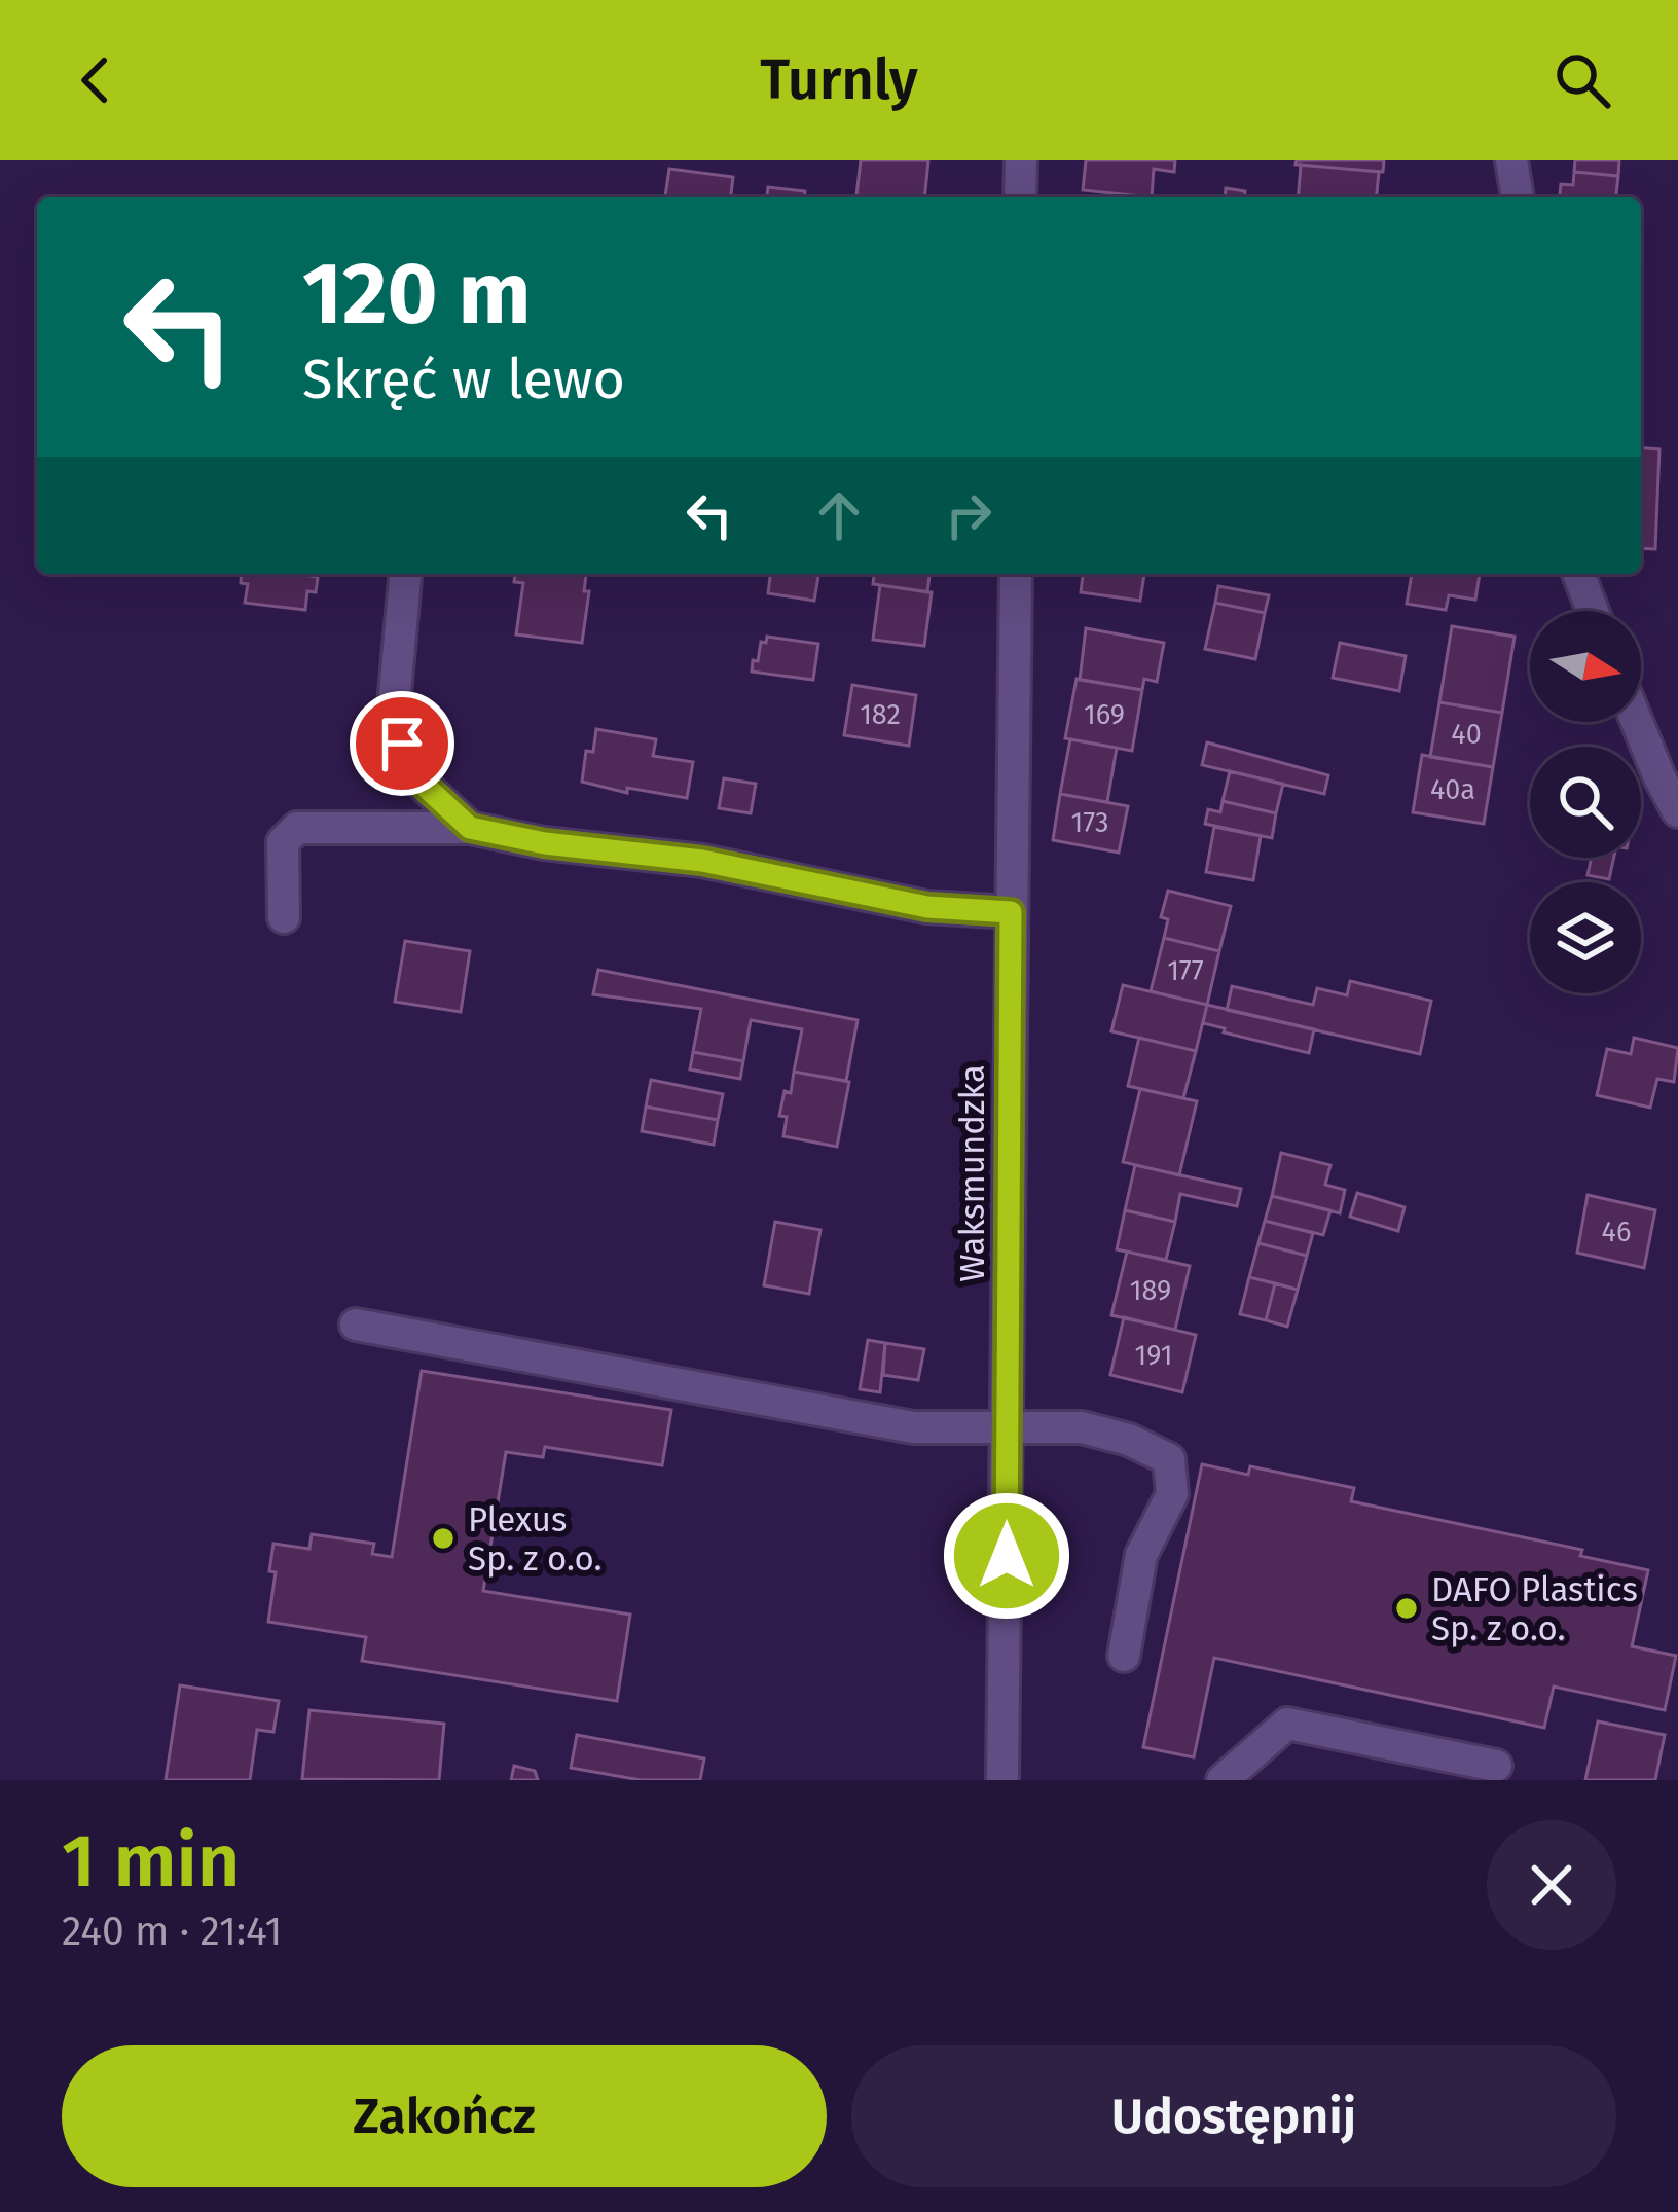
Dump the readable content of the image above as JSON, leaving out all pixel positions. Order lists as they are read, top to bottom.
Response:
{
  "streets": {
    "street": ["Waksmundzka"]
  },
  "places": ["Plexus Sp. z o.o.", "DAFO Plastics Sp. z o.o."],
  "house_numbers": [
    "182",
    "169",
    "40",
    "40a",
    "173",
    "177",
    "46",
    "189",
    "191"
  ],
  "north": "right",
  "page": {
    "header": "Turnly",
    "turn": ["120 m", "Skręć w lewo"],
    "heading": ["1 min", "240 m · 21:41"],
    "buttons": ["Zakończ", "Udostępnij"]
  }
}
